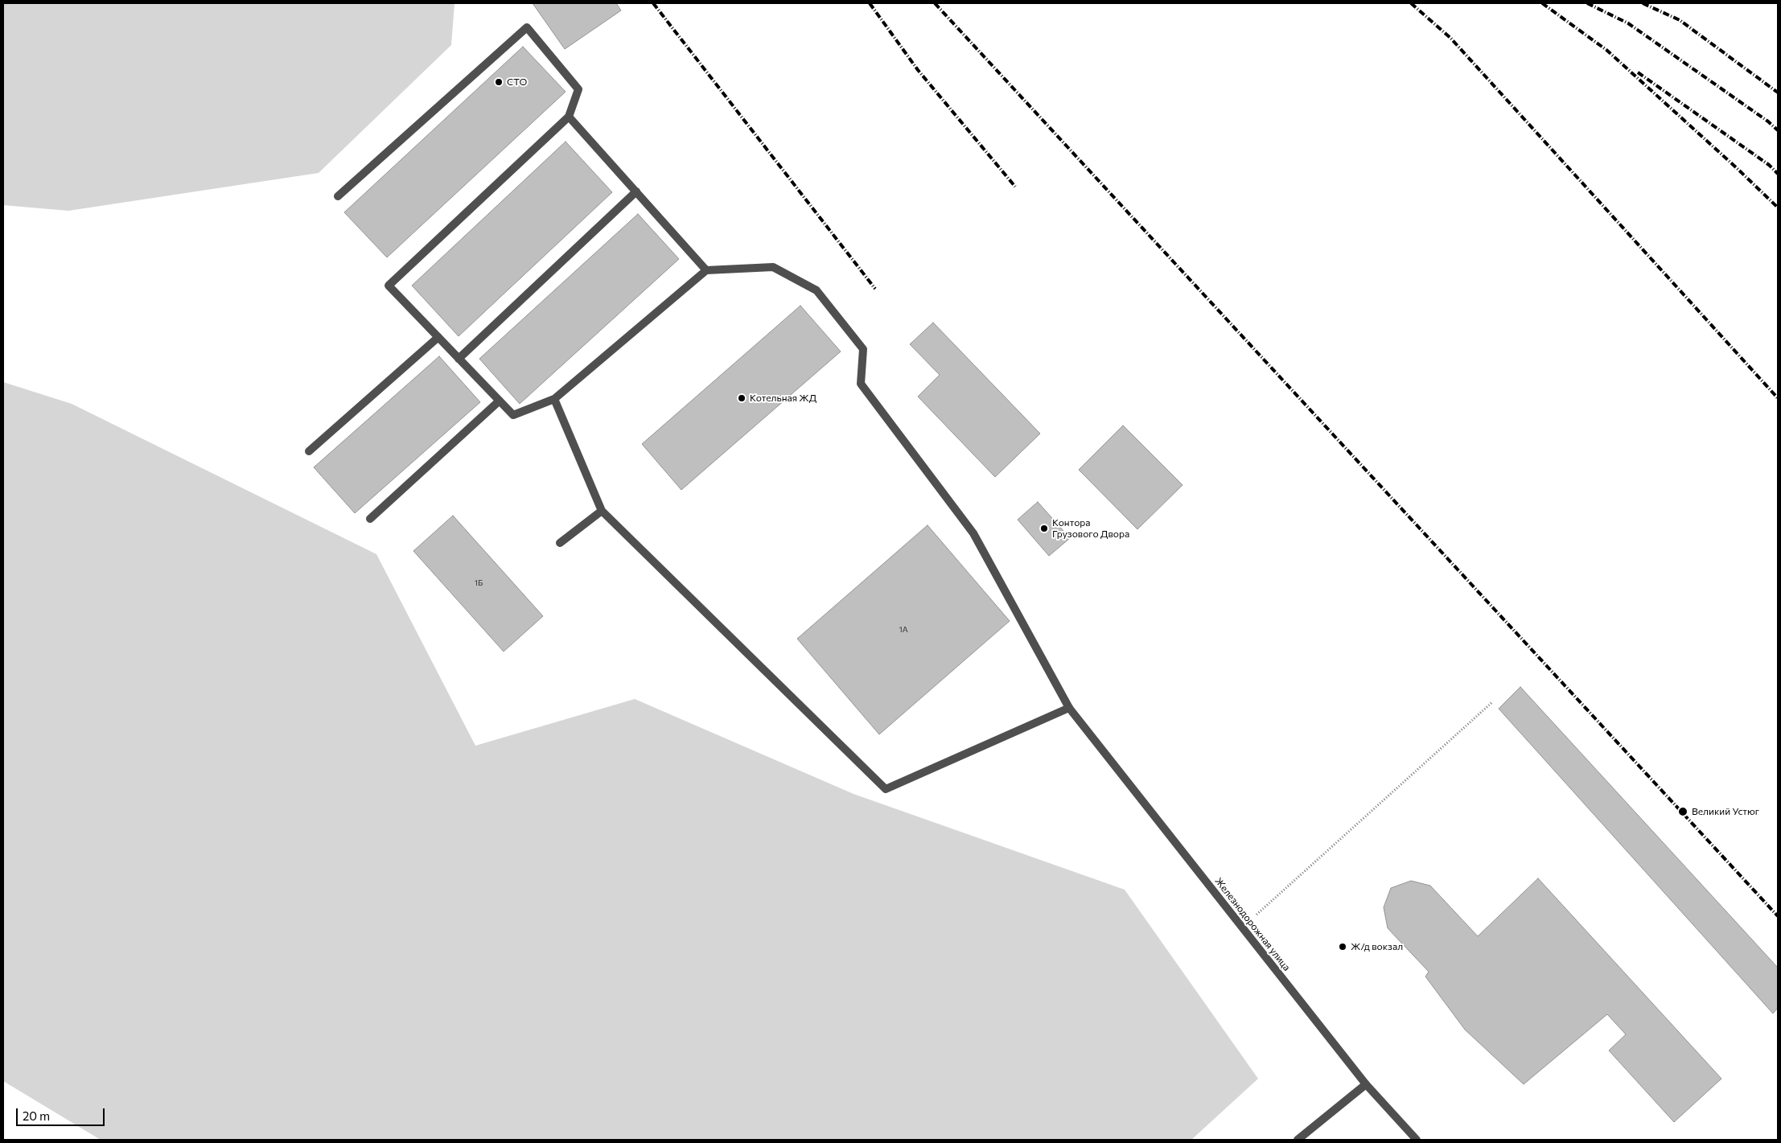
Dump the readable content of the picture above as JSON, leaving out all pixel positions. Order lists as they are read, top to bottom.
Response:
{
  "streets": {
    "street": ["Железнодорожная улица"]
  },
  "places": [
    "СТО",
    "Котельная ЖД",
    "Контора Грузового Двора",
    "Великий Устюг",
    "Ж/д вокзал"
  ],
  "house_numbers": ["1Б", "1А"],
  "scale_bar": "20 m"
}
